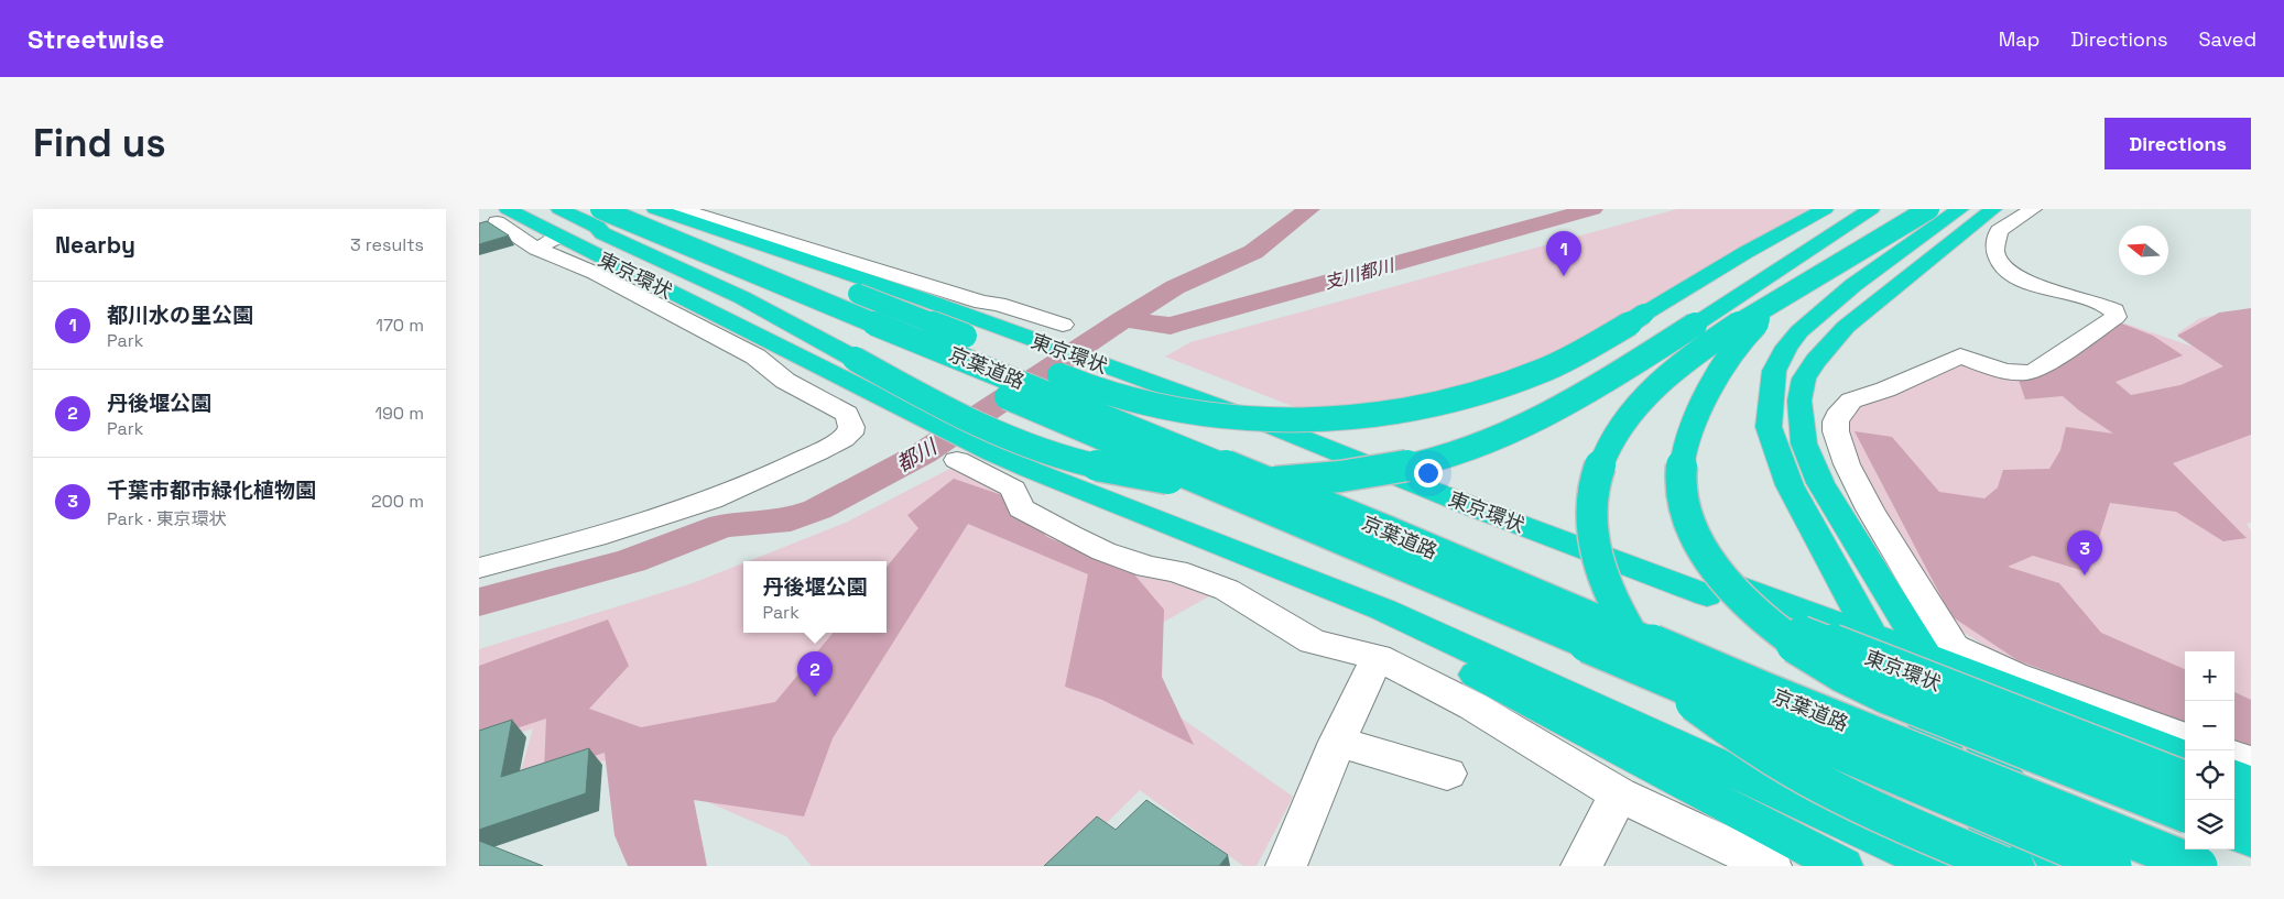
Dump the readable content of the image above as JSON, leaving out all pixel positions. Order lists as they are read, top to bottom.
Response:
{
  "streets": {
    "highway": ["東京環状", "京葉道路"]
  },
  "water": ["支川都川", "都川"],
  "north": "left",
  "page": {
    "header": "Streetwise",
    "nav": ["Map", "Directions", "Saved"],
    "buttons": "Directions",
    "title": "Find us",
    "heading": ["Nearby", "3 results"],
    "pins": ["1", "3", "2"],
    "list": [
      {
        "mark": "1",
        "name": "都川水の里公園",
        "note": "Park",
        "value": "170 m"
      },
      {
        "mark": "2",
        "name": "丹後堰公園",
        "note": "Park",
        "value": "190 m"
      },
      {
        "mark": "3",
        "name": "千葉市都市緑化植物園",
        "note": "Park · 東京環状",
        "value": "200 m"
      }
    ],
    "popup": ["丹後堰公園", "Park"],
    "map_buttons": ["+", "−"]
  }
}
